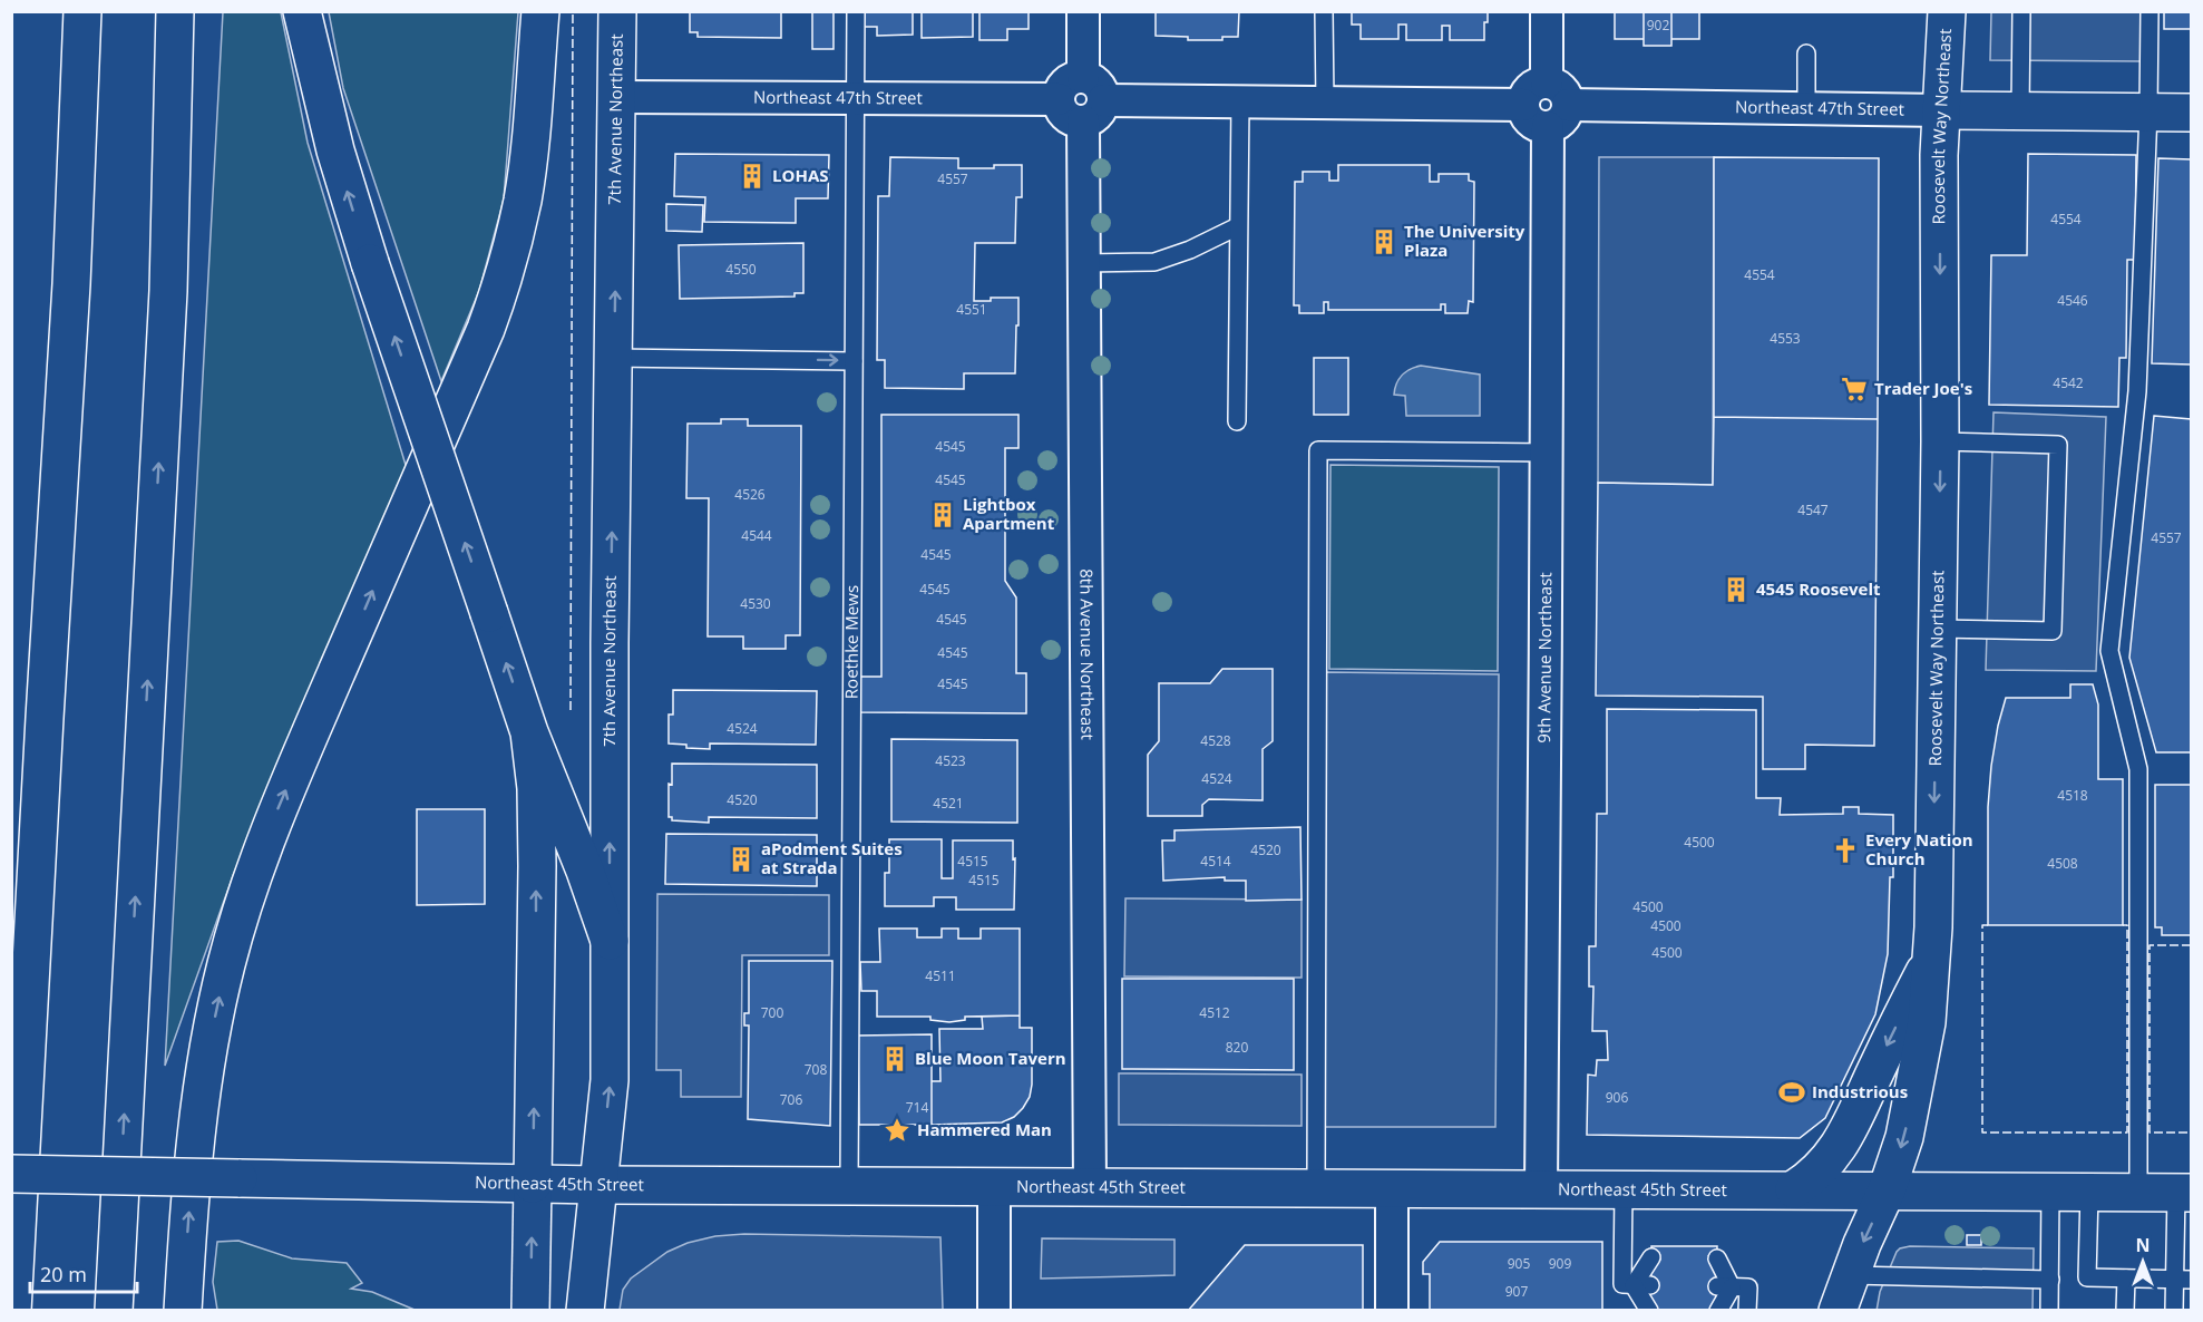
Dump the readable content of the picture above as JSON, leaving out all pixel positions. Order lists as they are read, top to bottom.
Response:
{
  "streets": {
    "main road": [
      "Northeast 47th Street",
      "7th Avenue Northeast",
      "Roosevelt Way Northeast",
      "Northeast 45th Street"
    ],
    "street": ["8th Avenue Northeast", "9th Avenue Northeast"],
    "lane": ["Roethke Mews"]
  },
  "crossings": [
    ["Northeast 47th Street", "7th Avenue Northeast"],
    ["Northeast 47th Street", "Roosevelt Way Northeast"],
    ["Northeast 47th Street", "Roethke Mews"],
    ["Northeast 47th Street", "8th Avenue Northeast"],
    ["Northeast 47th Street", "9th Avenue Northeast"],
    ["7th Avenue Northeast", "Northeast 45th Street"],
    ["Roosevelt Way Northeast", "Northeast 45th Street"],
    ["Roethke Mews", "Northeast 45th Street"],
    ["8th Avenue Northeast", "Northeast 45th Street"],
    ["9th Avenue Northeast", "Northeast 45th Street"]
  ],
  "one_way": ["Roosevelt Way Northeast"],
  "places": {
    "building": [
      "LOHAS",
      "The University Plaza",
      "Lightbox Apartment",
      "4545 Roosevelt",
      "aPodment Suites at Strada",
      "Blue Moon Tavern"
    ],
    "supermarket": ["Trader Joe's"],
    "church": ["Every Nation Church"],
    "sports": ["Industrious"],
    "place": ["Hammered Man"]
  },
  "house_numbers": [
    "902",
    "4557",
    "4554",
    "4550",
    "4554",
    "4546",
    "4551",
    "4553",
    "4542",
    "4545",
    "4545",
    "4526",
    "4547",
    "4544",
    "4557",
    "4545",
    "4545",
    "4530",
    "4545",
    "4545",
    "4545",
    "4524",
    "4528",
    "4523",
    "4524",
    "4518",
    "4520",
    "4521",
    "4500",
    "4520",
    "4515",
    "4514",
    "4508",
    "4515",
    "4500",
    "4500",
    "4500",
    "4511",
    "700",
    "4512",
    "820",
    "708",
    "906",
    "706",
    "714",
    "905",
    "909",
    "907"
  ],
  "scale_bar": "20 m",
  "north": "top"
}
